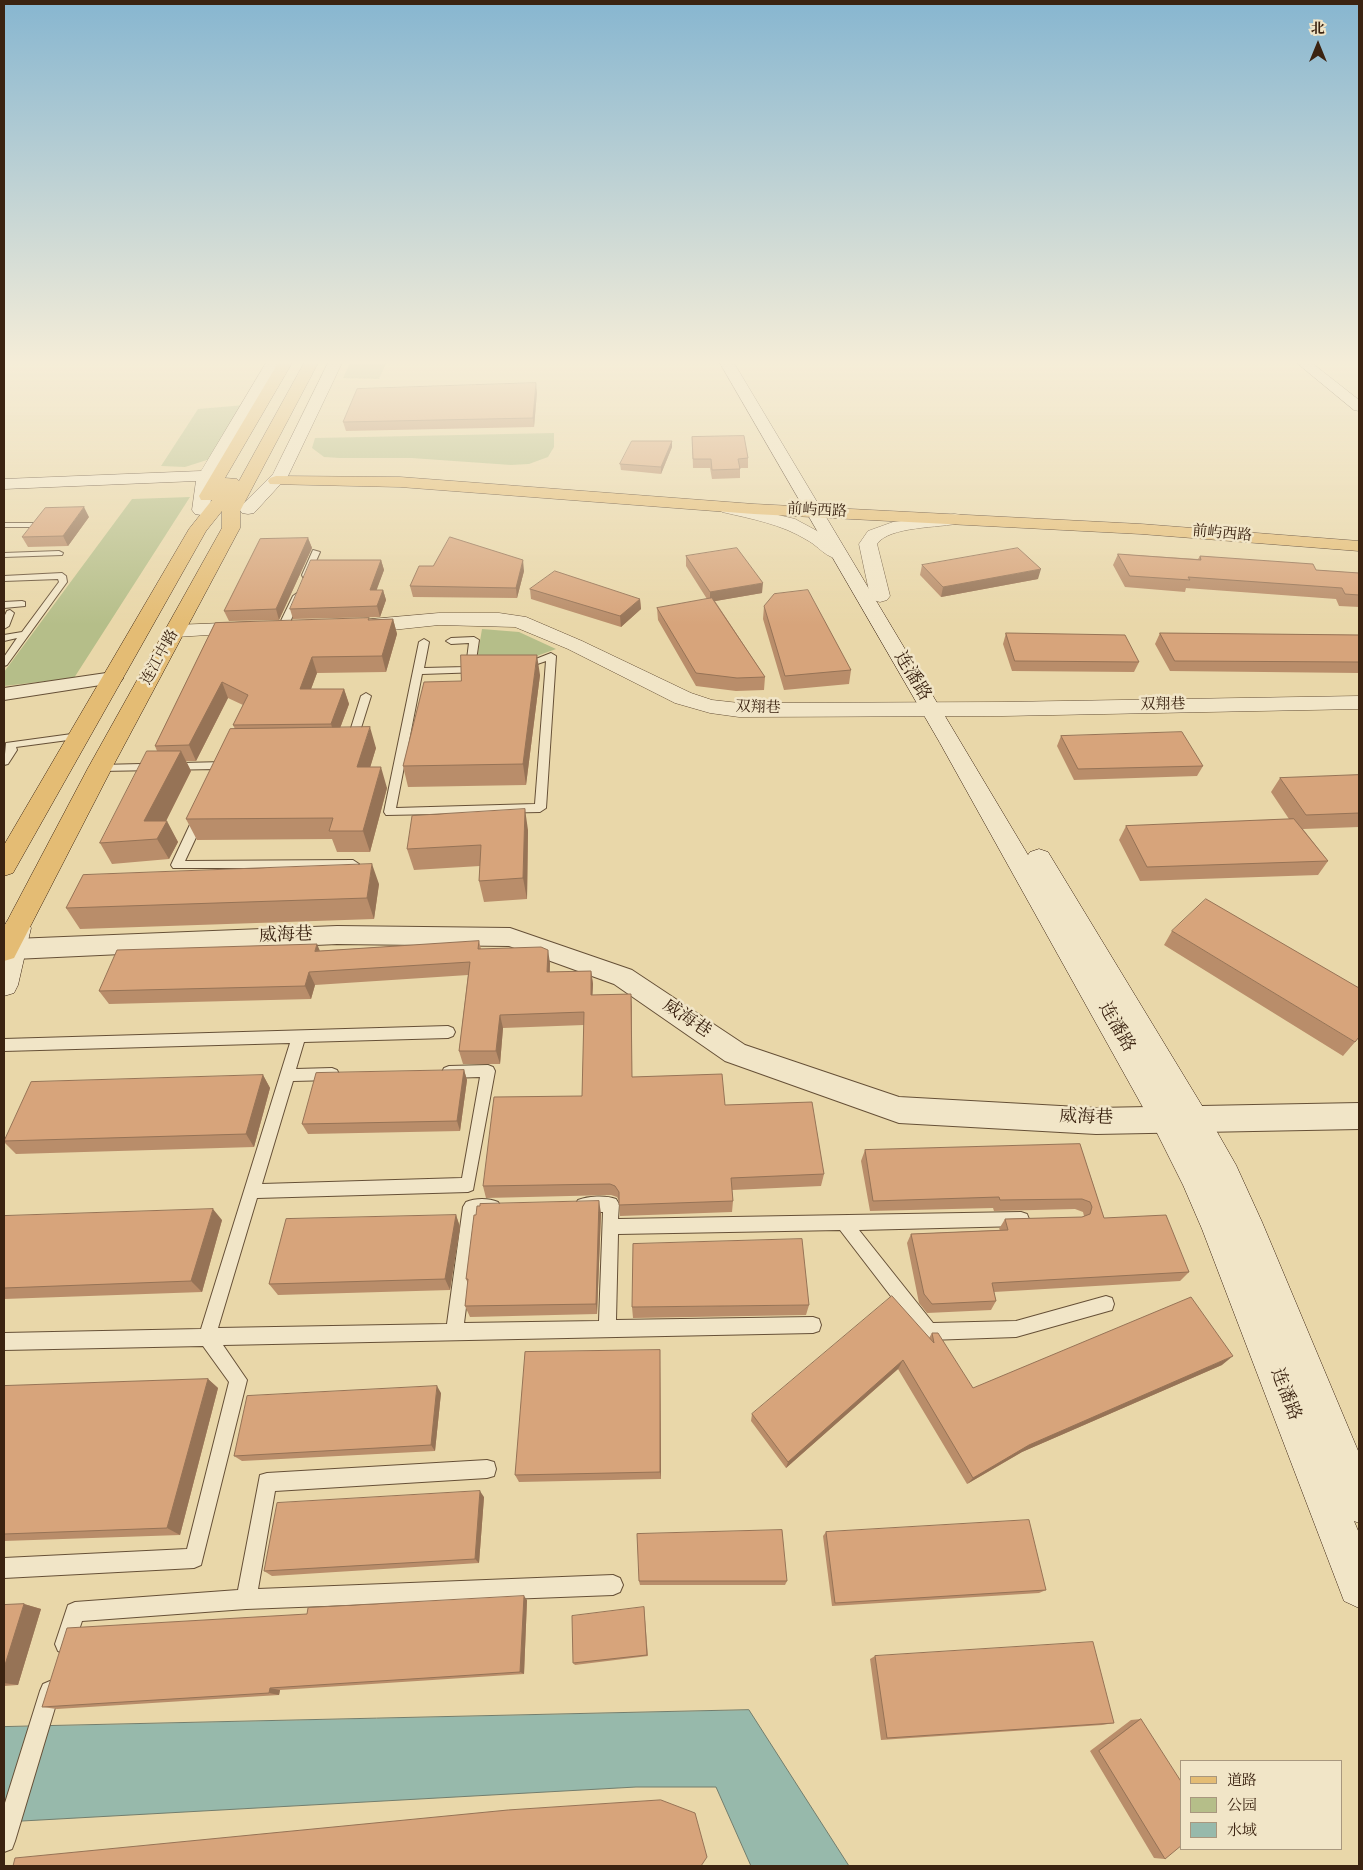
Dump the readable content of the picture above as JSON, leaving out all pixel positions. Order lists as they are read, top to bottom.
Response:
{
  "streets": {
    "main road": [
      "前屿西路",
      "连江中路",
      "连潘路",
      "双翔巷"
    ],
    "street": ["威海巷"]
  },
  "crossings": [
    ["前屿西路", "连潘路"],
    ["连江中路", "威海巷"],
    ["连潘路", "双翔巷"],
    ["连潘路", "威海巷"]
  ],
  "legend": ["道路", "公园", "水域"],
  "north": "top"
}
